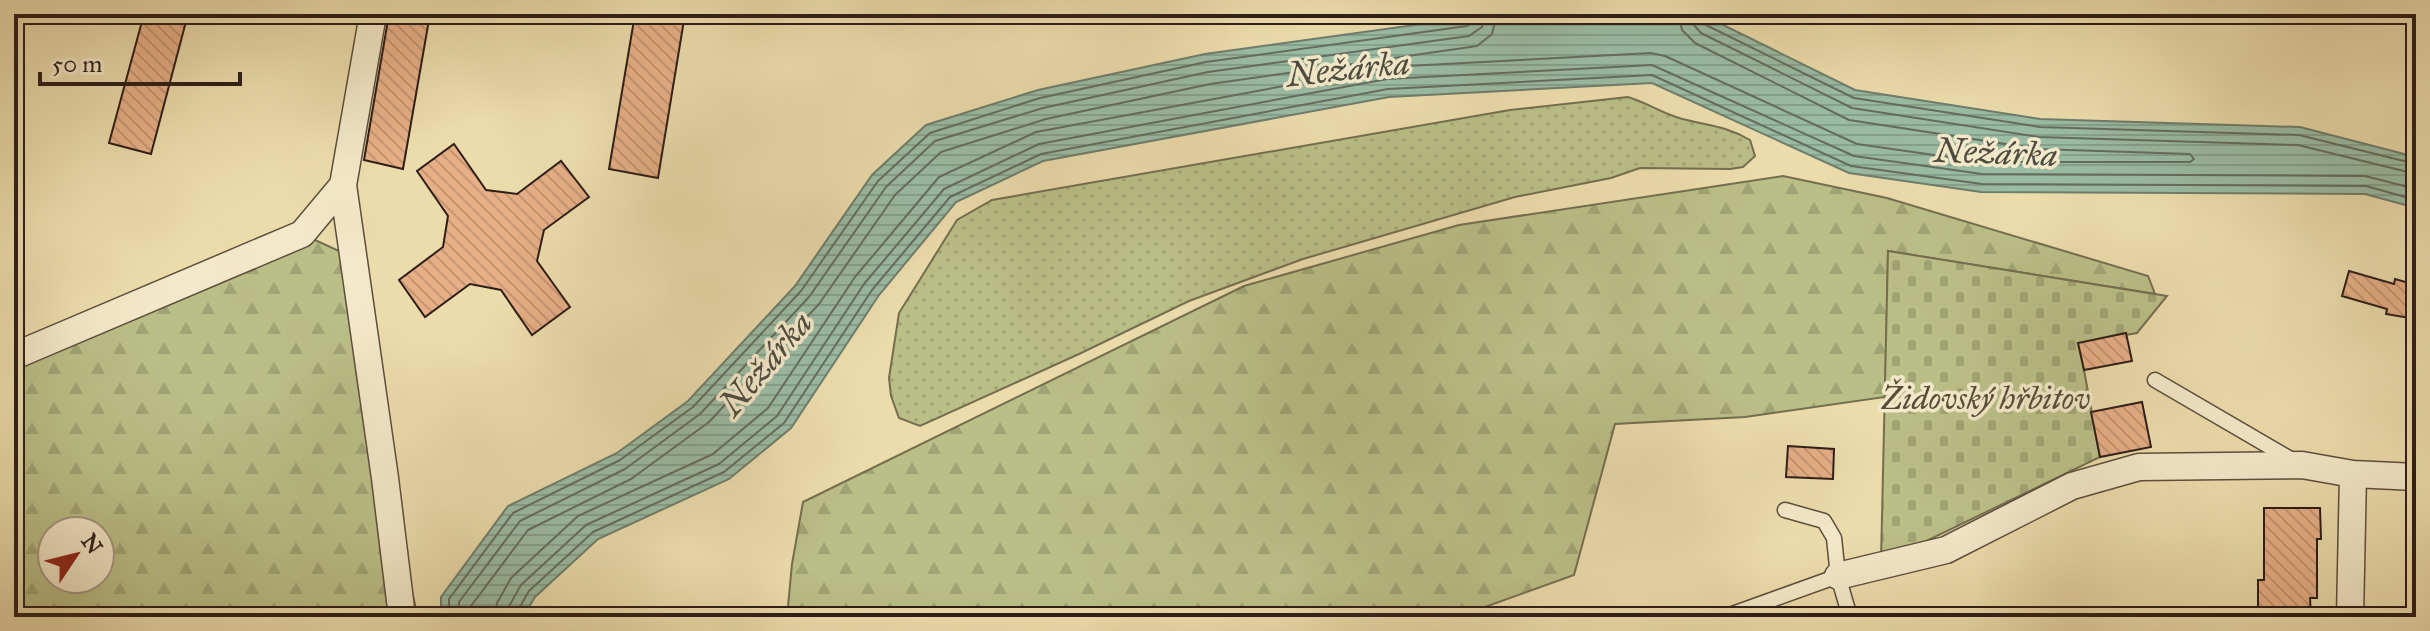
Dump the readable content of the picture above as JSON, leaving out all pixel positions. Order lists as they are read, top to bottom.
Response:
{
  "water": ["Nežárka"],
  "parks": ["Židovský hřbitov"],
  "scale_bar": "50 m",
  "north": "top right"
}
